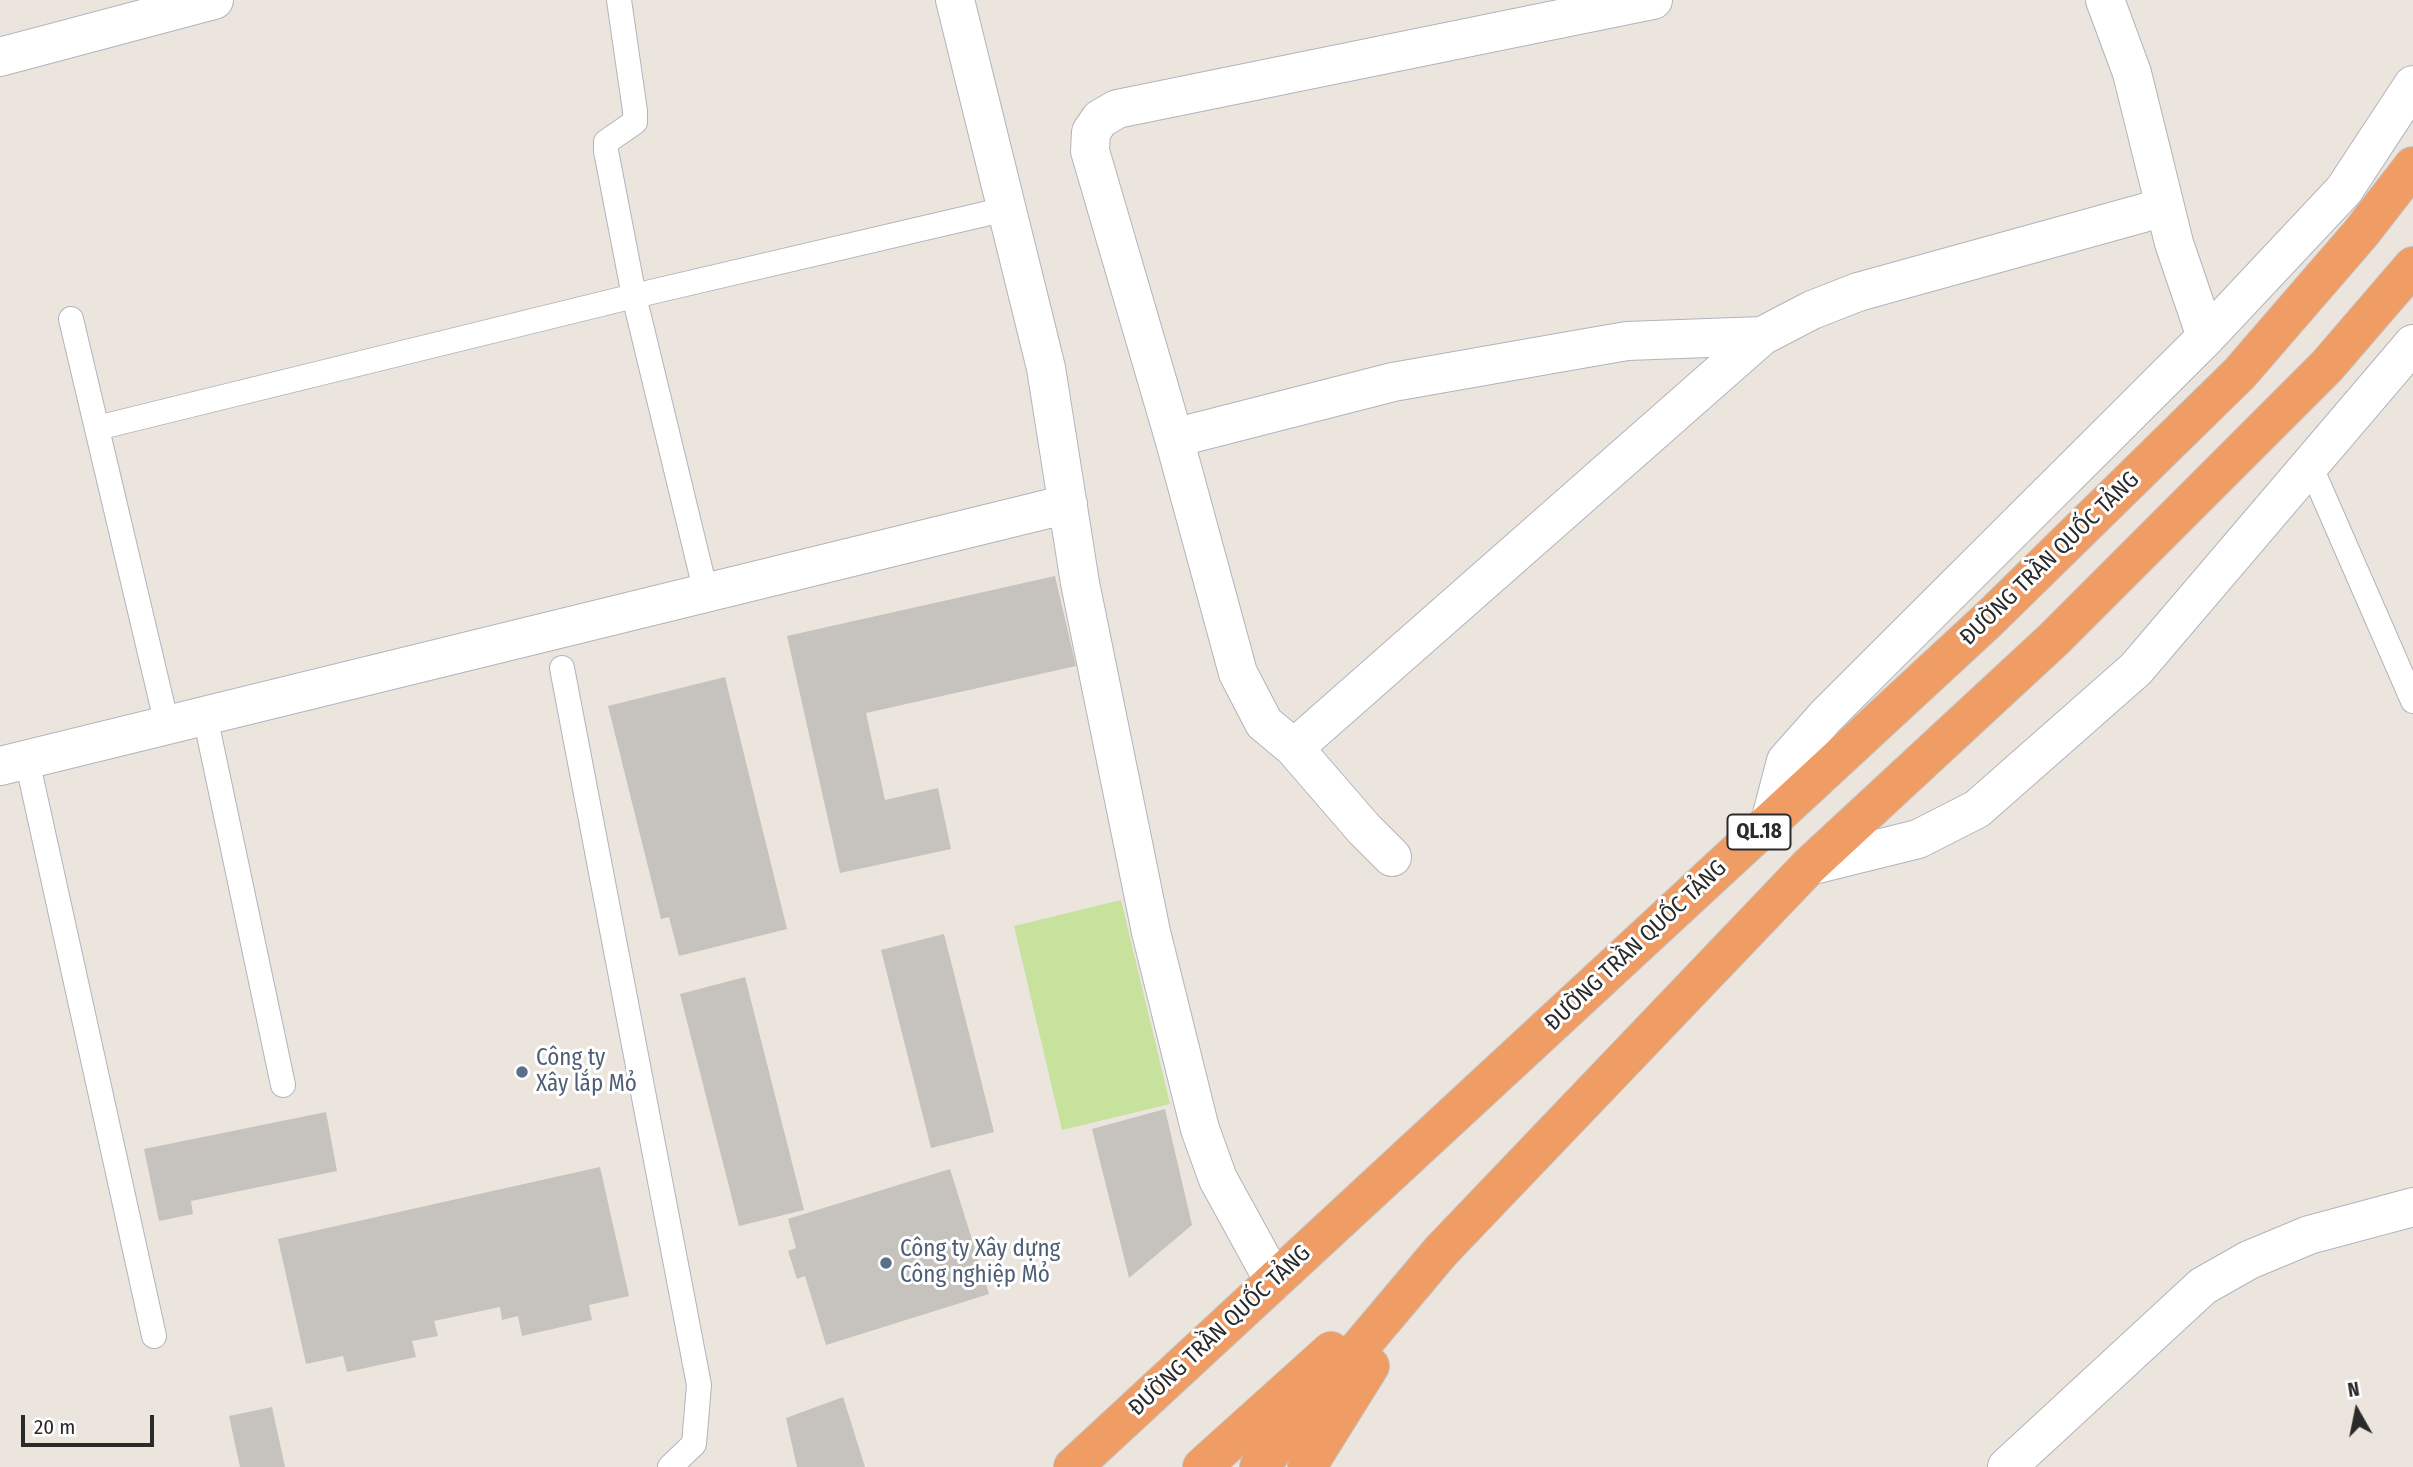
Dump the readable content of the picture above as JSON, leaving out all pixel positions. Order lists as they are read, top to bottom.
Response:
{
  "streets": {
    "highway": ["ĐƯỜNG TRẦN QUỐC TẢNG", "QL.18"]
  },
  "places": ["Công ty Xây lắp Mỏ", "Công ty Xây dựng Công nghiệp Mỏ"],
  "scale_bar": "20 m",
  "north": "top"
}
